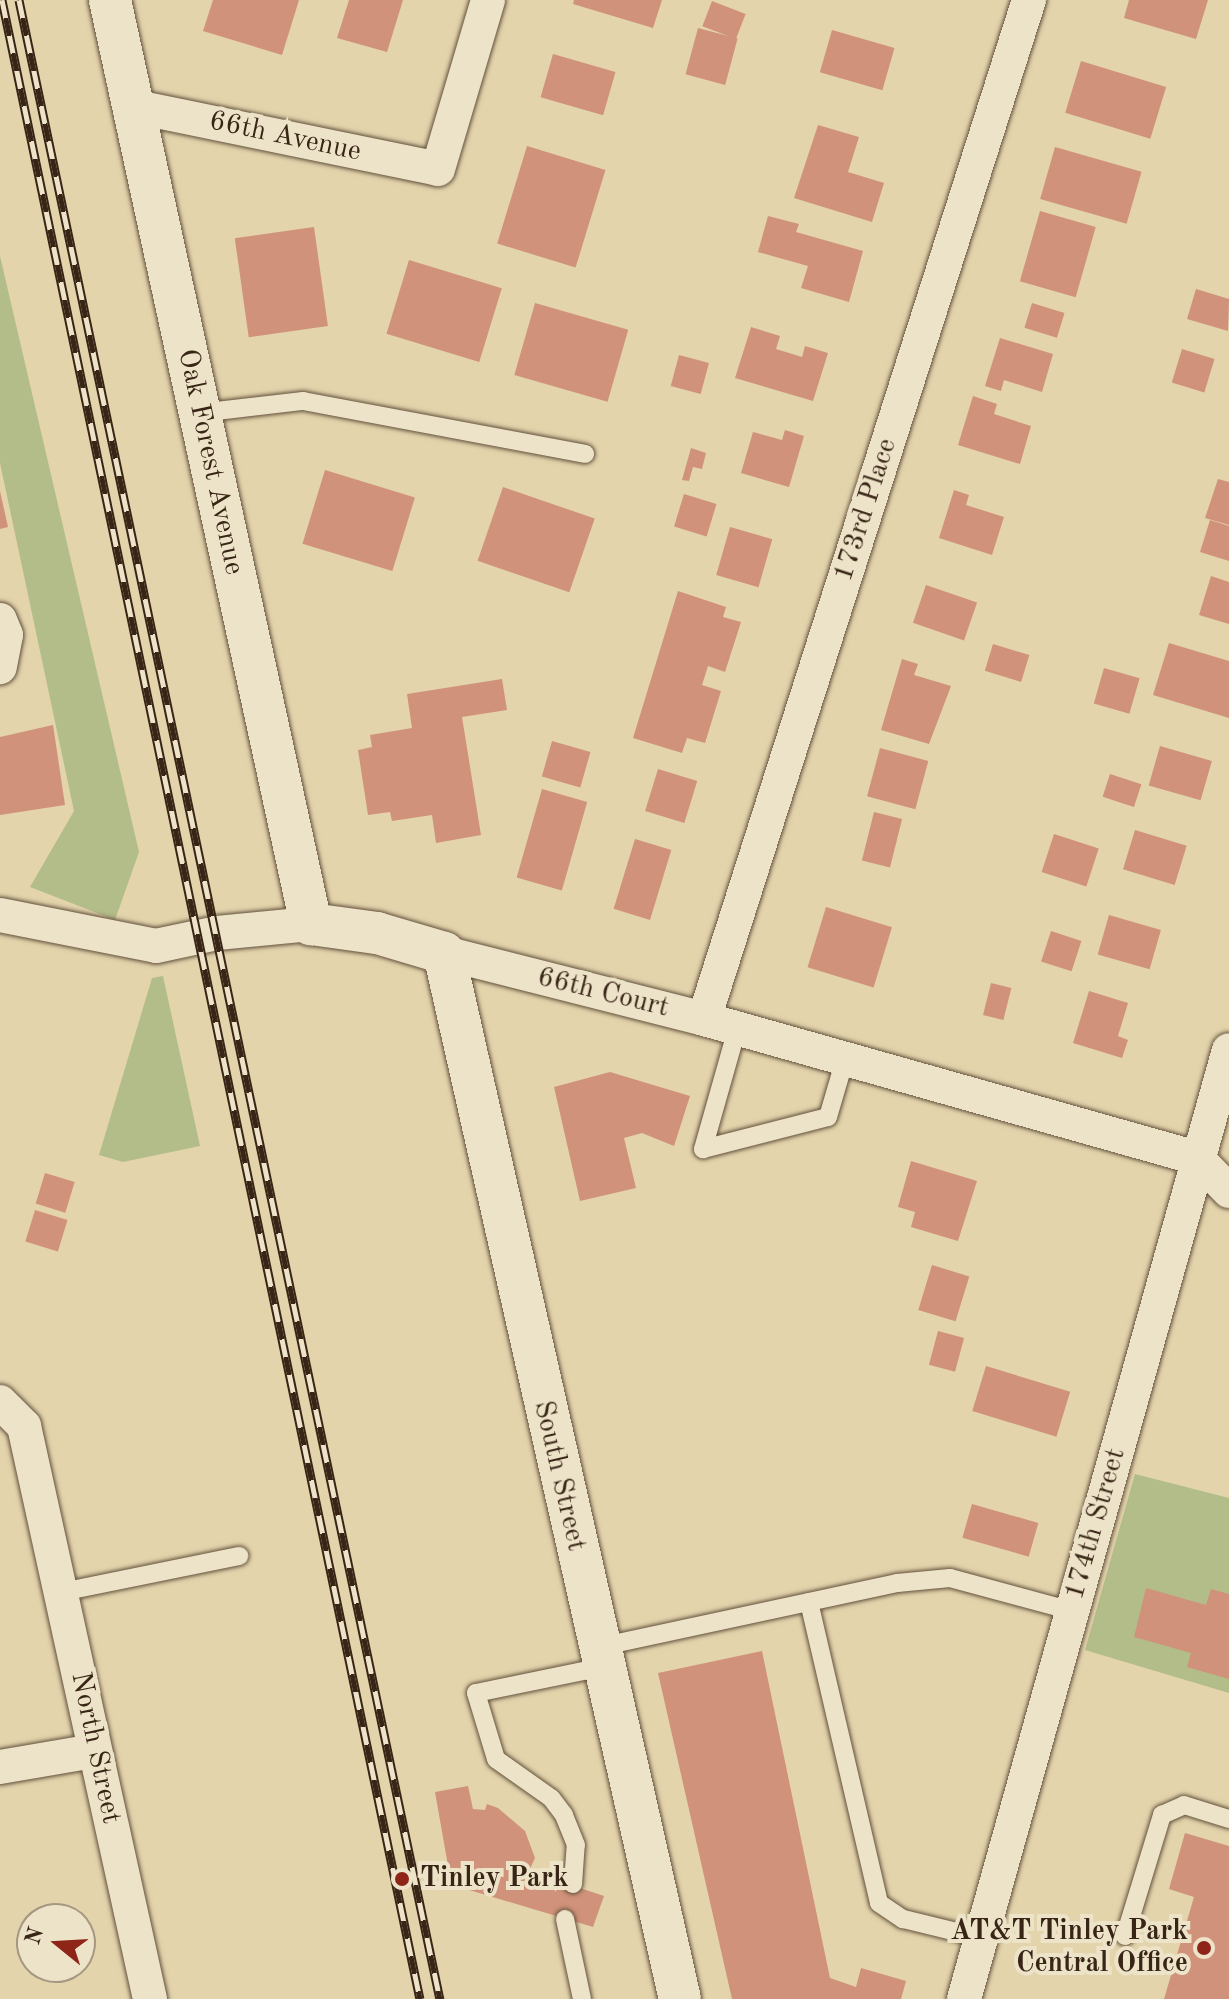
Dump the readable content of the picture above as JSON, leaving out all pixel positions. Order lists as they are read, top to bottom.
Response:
{
  "streets": {
    "street": [
      "66th Avenue",
      "Oak Forest Avenue",
      "173rd Place",
      "66th Court",
      "South Street",
      "174th Street",
      "North Street"
    ]
  },
  "crossings": [
    ["66th Avenue", "Oak Forest Avenue"],
    ["Oak Forest Avenue", "66th Court"],
    ["173rd Place", "66th Court"],
    ["66th Court", "South Street"],
    ["66th Court", "174th Street"]
  ],
  "places": ["Tinley Park", "AT&T Tinley Park Central Office"],
  "north": "left"
}
